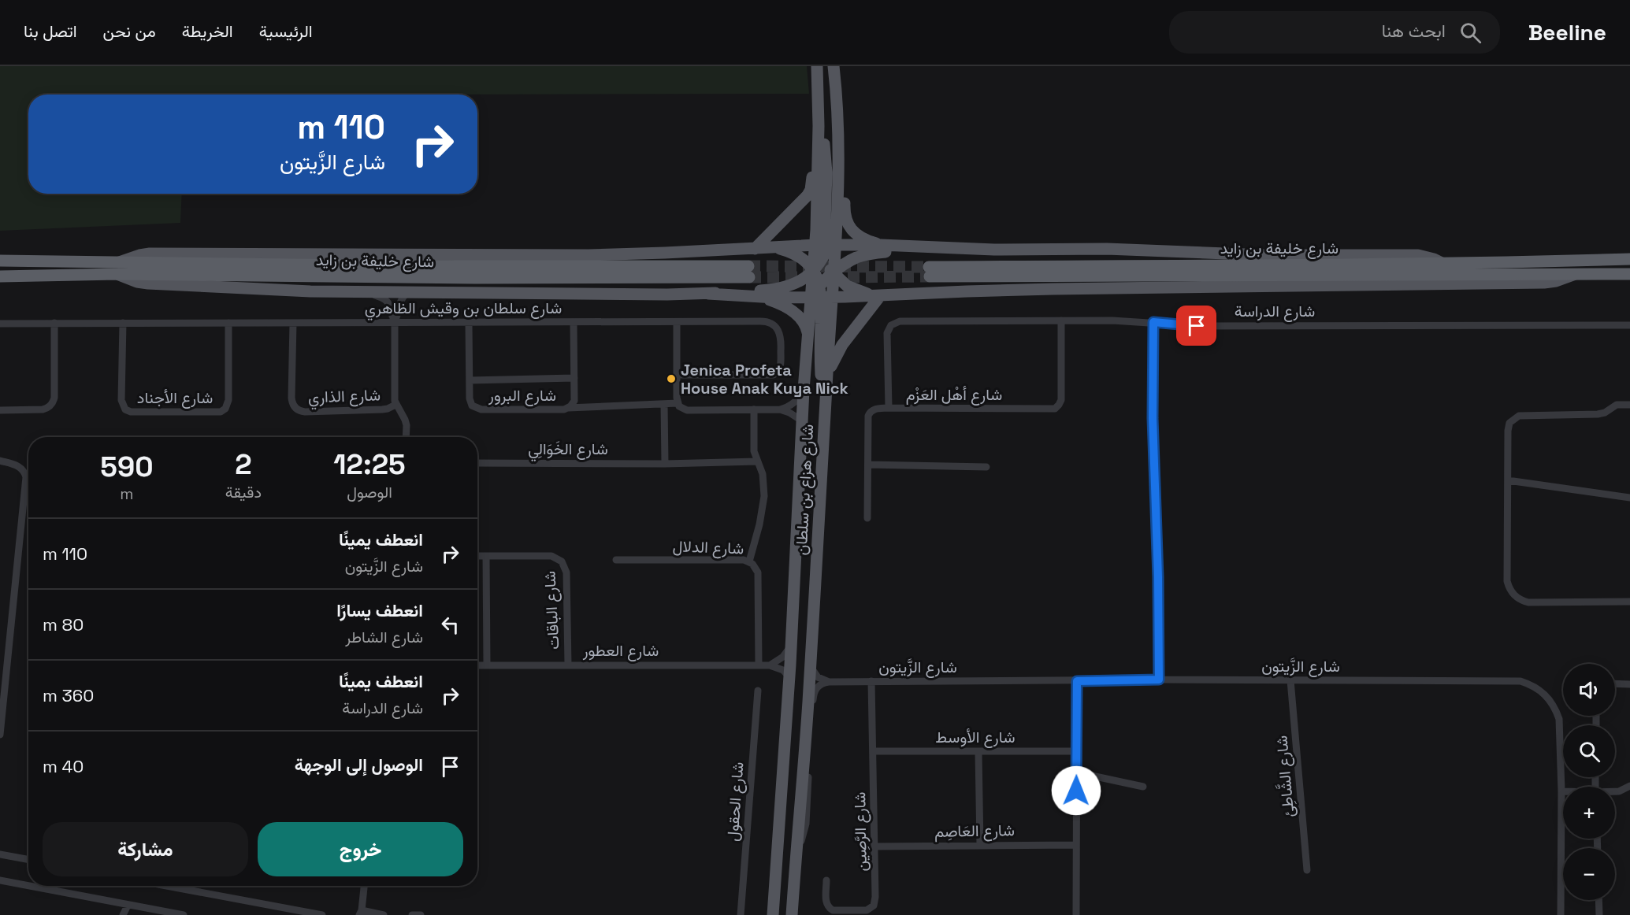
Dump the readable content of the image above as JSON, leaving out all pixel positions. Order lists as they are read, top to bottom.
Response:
{
  "streets": {
    "highway": ["شارع خليفة بن زايد"],
    "main road": ["شارع هزاع بن سلطان"],
    "street": [
      "شارع سلطان بن وقيش الظاهري",
      "شارع الدراسة",
      "شارع أهْل العَزْم",
      "شارع البرور",
      "شارع الذاري",
      "شارع الأجناد",
      "شارع الخَوَالِي",
      "شارع الدلال",
      "شارع الباقات",
      "شارع العطور",
      "شارع الزَّيتون",
      "شارع الأوسط",
      "شارع الشَّاطِئ",
      "شارع الحقول",
      "شارع العَاصِم",
      "شارع الرَّصِين"
    ]
  },
  "crossings": [
    ["شارع سلطان بن وقيش الظاهري", "شارع البرور"],
    ["شارع سلطان بن وقيش الظاهري", "شارع الذاري"],
    ["شارع سلطان بن وقيش الظاهري", "شارع الأجناد"],
    ["شارع الدراسة", "شارع أهْل العَزْم"],
    ["شارع الدلال", "شارع العطور"],
    ["شارع الباقات", "شارع العطور"],
    ["شارع الزَّيتون", "شارع الشَّاطِئ"],
    ["شارع الزَّيتون", "شارع الرَّصِين"],
    ["شارع الأوسط", "شارع الرَّصِين"],
    ["شارع العَاصِم", "شارع الرَّصِين"]
  ],
  "places": ["Jenica Profeta House Anak Kuya Nick"],
  "page": {
    "header": "Beeline",
    "search": "ابحث هنا",
    "nav": [
      "الرئيسية",
      "الخريطة",
      "من نحن",
      "اتصل بنا"
    ],
    "turn": ["110 m", "شارع الزَّيتون"],
    "eta": [
      "12:25",
      "الوصول",
      "2",
      "دقيقة",
      "590",
      "m"
    ],
    "list": [
      {
        "name": "انعطف يمينًا",
        "note": "شارع الزَّيتون",
        "value": "110 m"
      },
      {
        "name": "انعطف يسارًا",
        "note": "شارع الشاطر",
        "value": "80 m"
      },
      {
        "name": "انعطف يمينًا",
        "note": "شارع الدراسة",
        "value": "360 m"
      },
      {
        "name": "الوصول إلى الوجهة",
        "value": "40 m"
      }
    ],
    "map_buttons": ["+", "−"],
    "buttons": ["خروج", "مشاركة"]
  }
}
